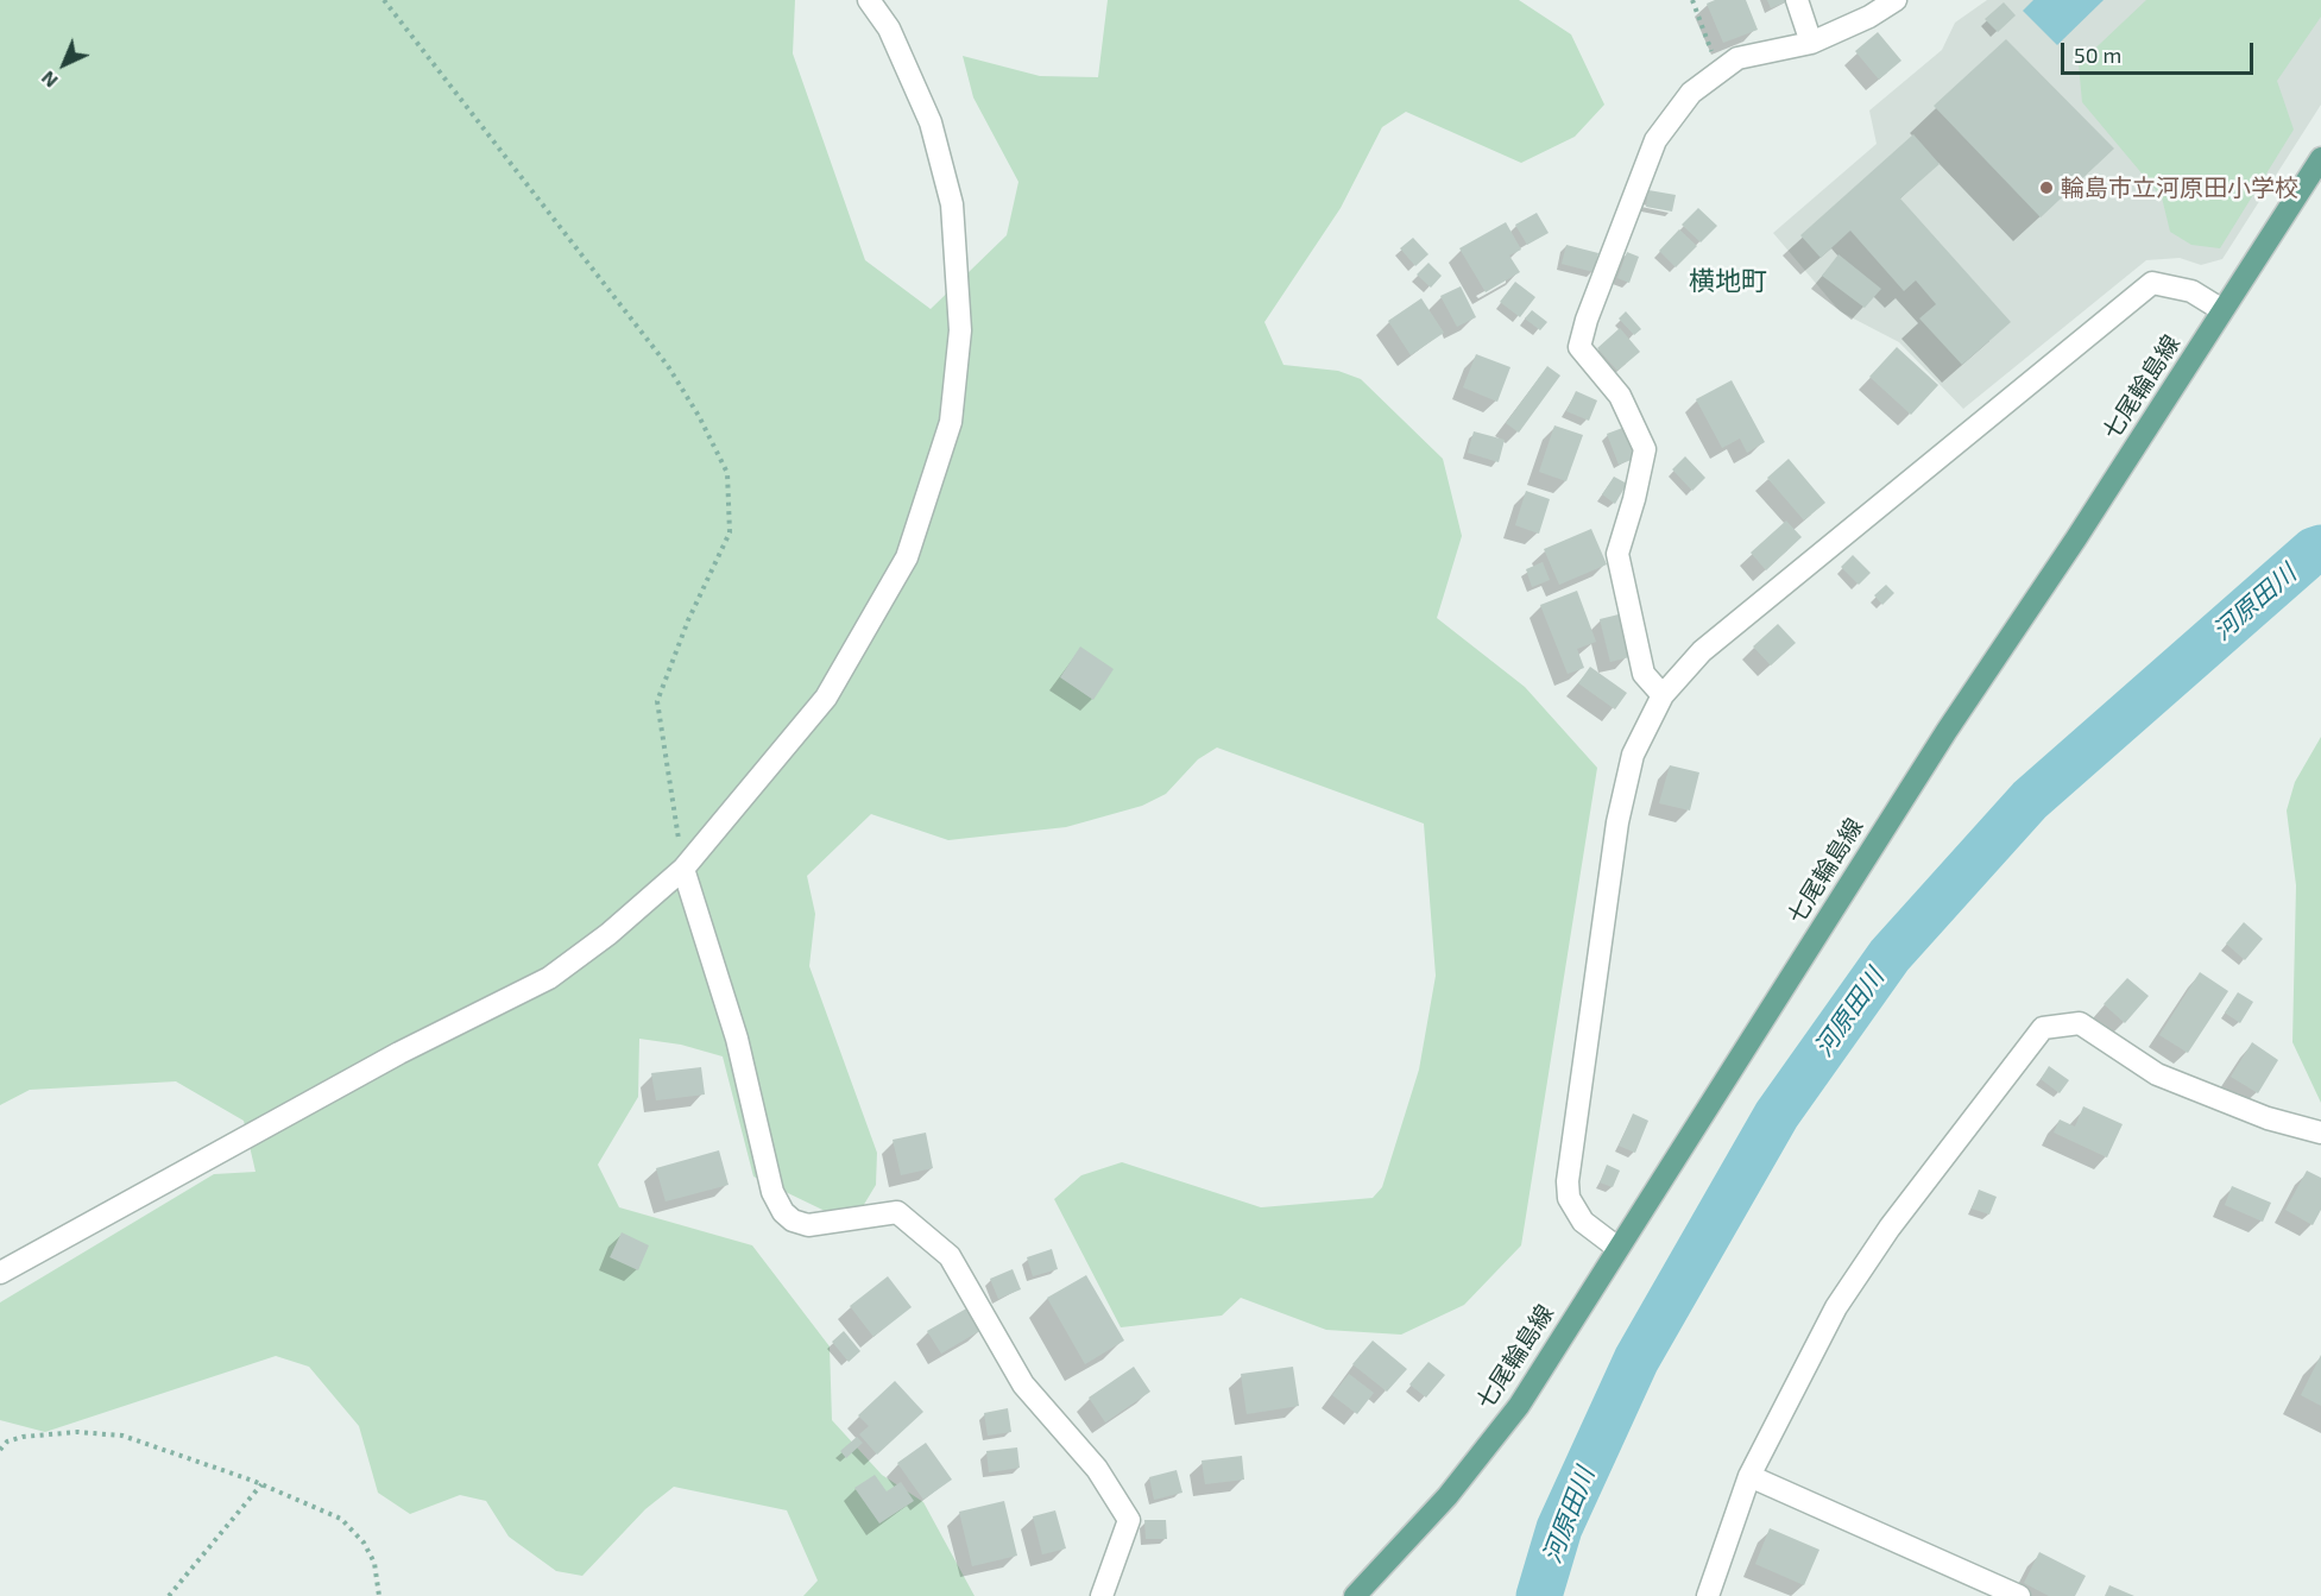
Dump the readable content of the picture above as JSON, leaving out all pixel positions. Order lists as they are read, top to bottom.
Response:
{
  "streets": {
    "main road": ["七尾輪島線"]
  },
  "districts": ["横地町"],
  "water": ["河原田川"],
  "places": ["輪島市立河原田小学校"],
  "scale_bar": "50 m",
  "north": "bottom left"
}
